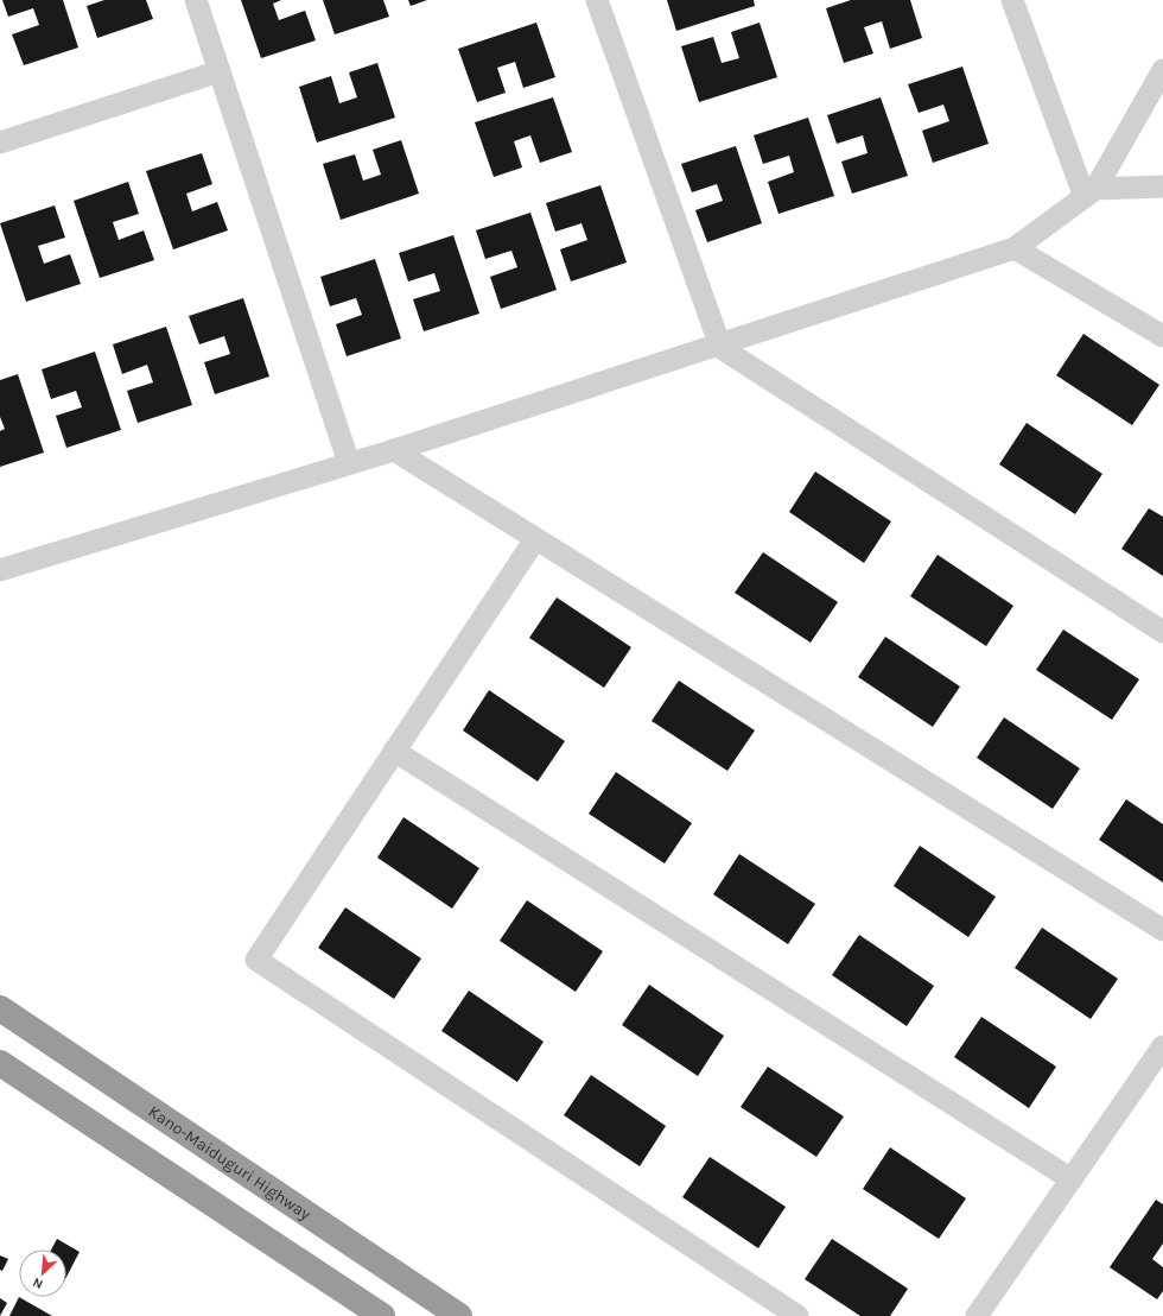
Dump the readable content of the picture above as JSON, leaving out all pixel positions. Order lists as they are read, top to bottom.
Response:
{
  "streets": {
    "highway": ["Kano-Maiduguri Highway"]
  },
  "north": "bottom left"
}
